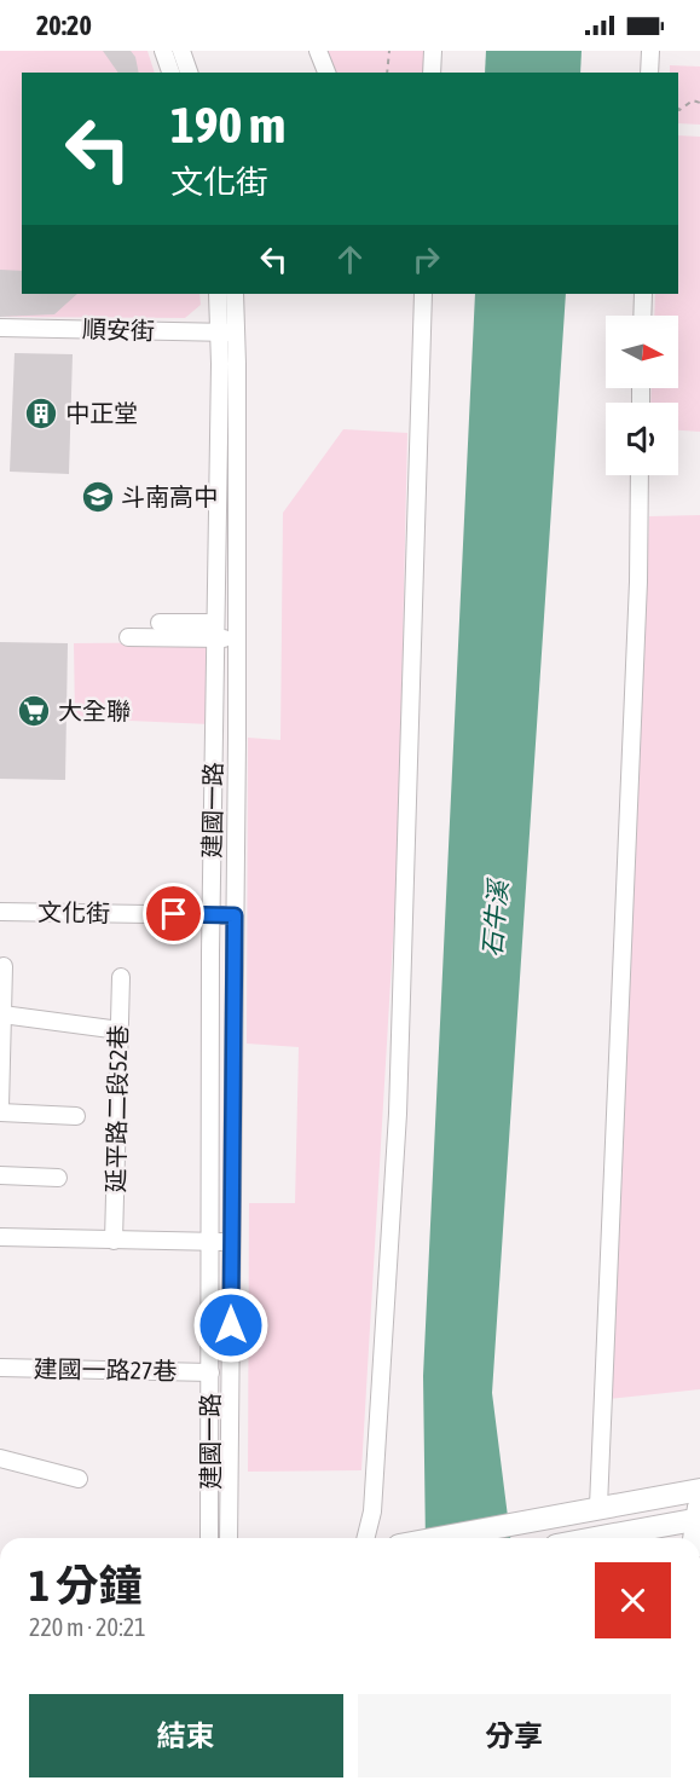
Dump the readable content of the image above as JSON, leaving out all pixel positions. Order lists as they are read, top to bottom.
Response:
{
  "streets": {
    "street": [
      "順安街",
      "建國一路",
      "文化街",
      "延平路二段52巷",
      "建國一路27巷"
    ]
  },
  "crossings": [
    ["順安街", "建國一路"],
    ["建國一路", "文化街"],
    ["建國一路", "建國一路27巷"]
  ],
  "water": ["石牛溪"],
  "places": {
    "building": ["中正堂"],
    "school or university": ["斗南高中"],
    "supermarket": ["大全聯"]
  },
  "north": "right",
  "page": {
    "status": "20:20",
    "turn": ["190 m", "文化街"],
    "heading": ["1 分鐘", "220 m · 20:21"],
    "buttons": ["結束", "分享"]
  }
}
